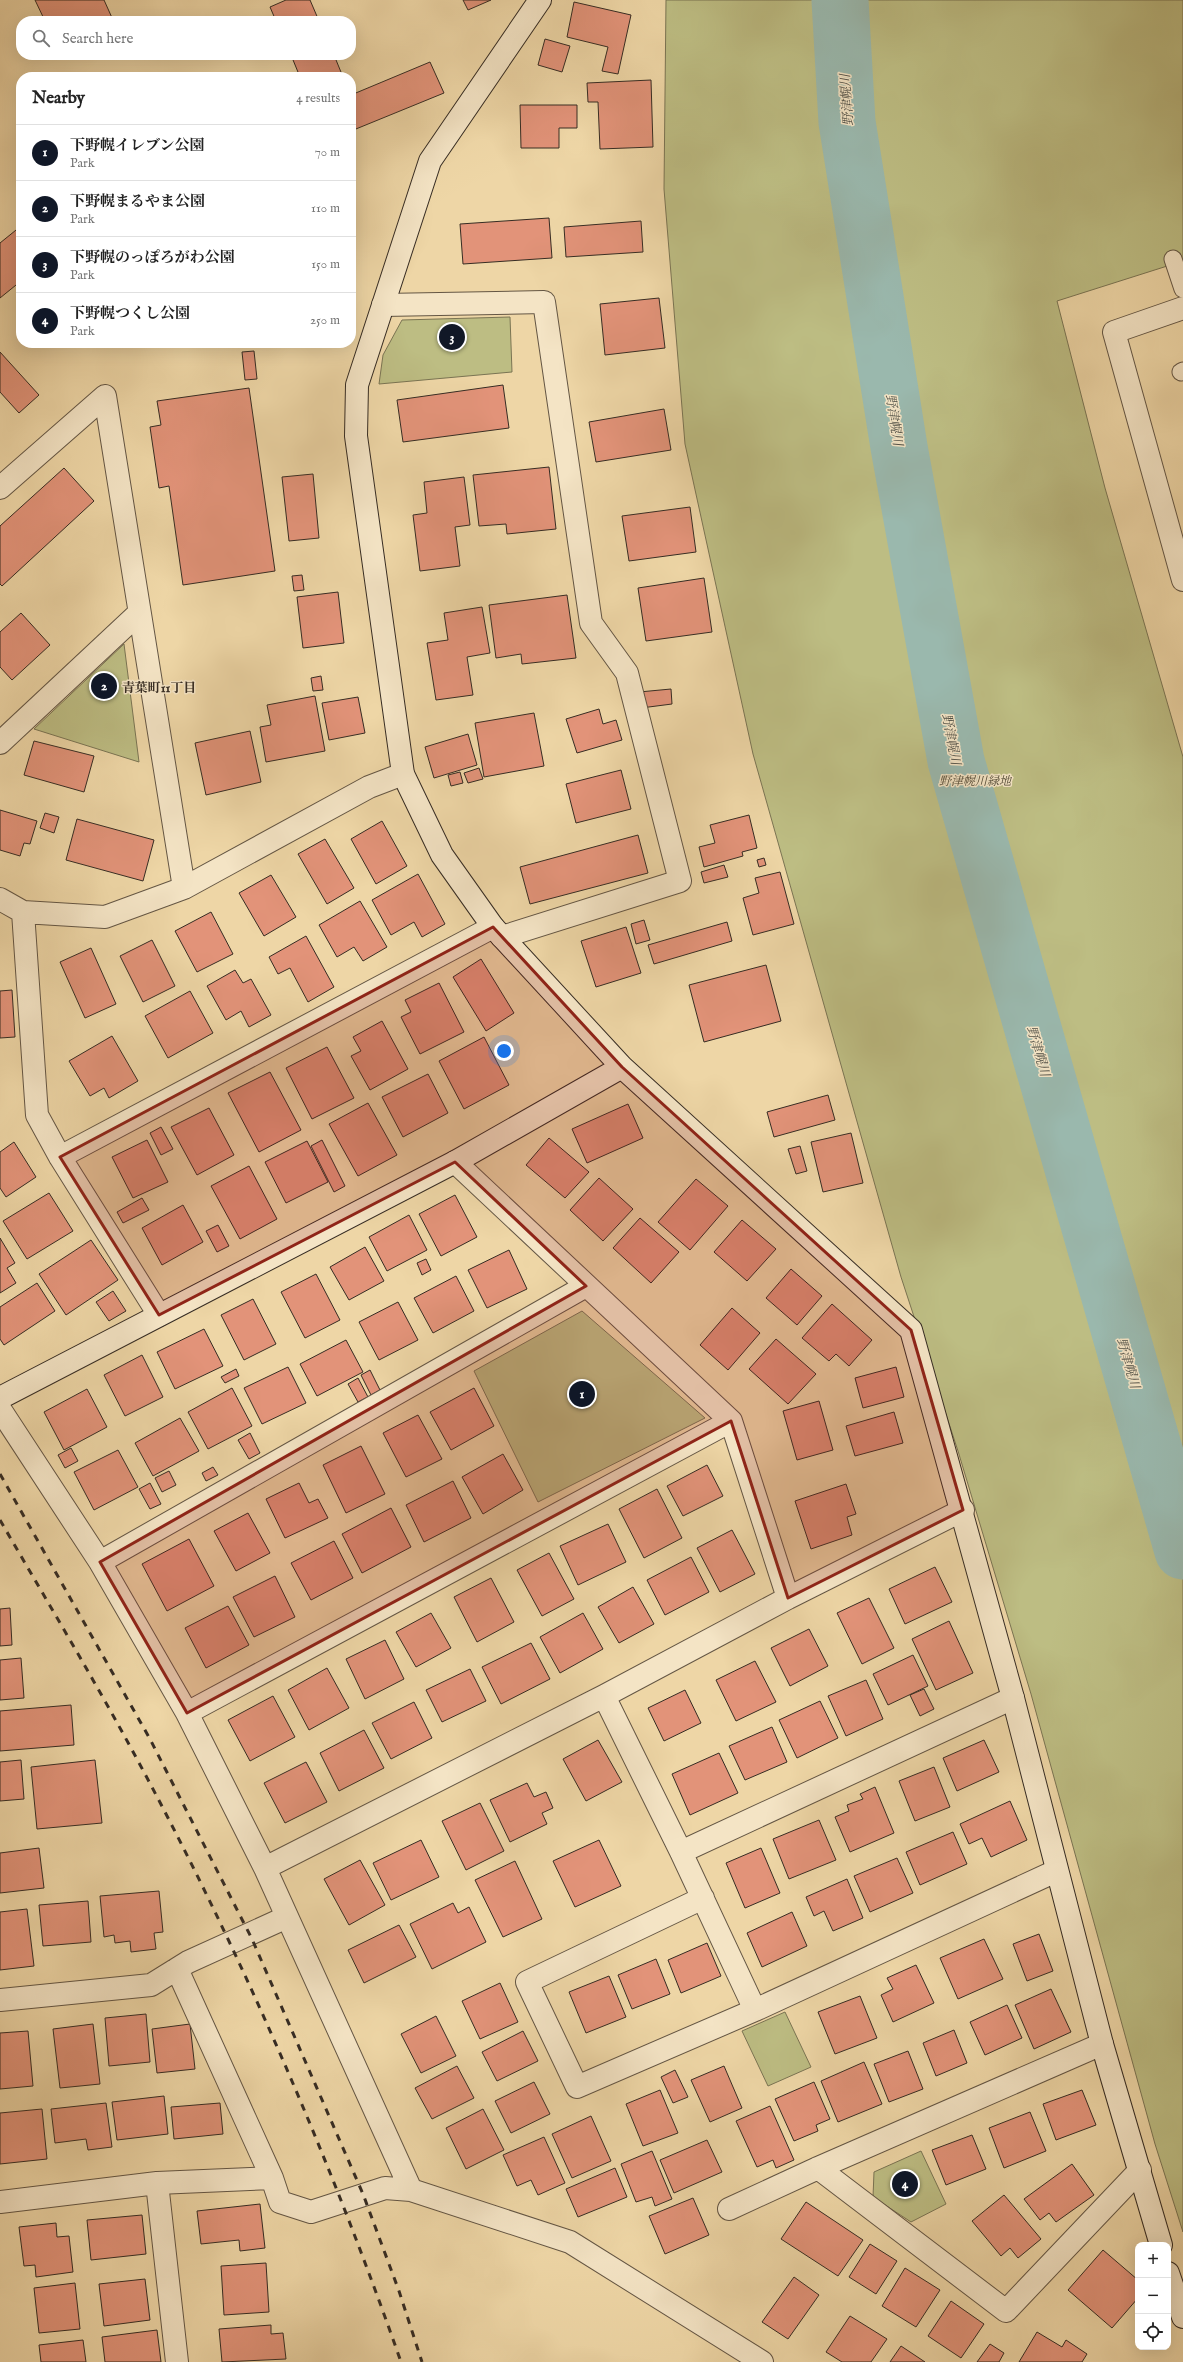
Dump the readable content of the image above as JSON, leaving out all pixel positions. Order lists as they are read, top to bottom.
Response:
{
  "districts": ["青葉町11丁目"],
  "water": ["野津幌川"],
  "parks": ["野津幌川緑地"],
  "page": {
    "search": "Search here",
    "heading": ["Nearby", "4 results"],
    "list": [
      {
        "mark": "1",
        "name": "下野幌イレブン公園",
        "note": "Park",
        "value": "70 m"
      },
      {
        "mark": "2",
        "name": "下野幌まるやま公園",
        "note": "Park",
        "value": "110 m"
      },
      {
        "mark": "3",
        "name": "下野幌のっぽろがわ公園",
        "note": "Park",
        "value": "150 m"
      },
      {
        "mark": "4",
        "name": "下野幌つくし公園",
        "note": "Park",
        "value": "250 m"
      }
    ],
    "pins": [
      "3",
      "2",
      "1",
      "4"
    ],
    "map_buttons": ["+", "−"]
  }
}
